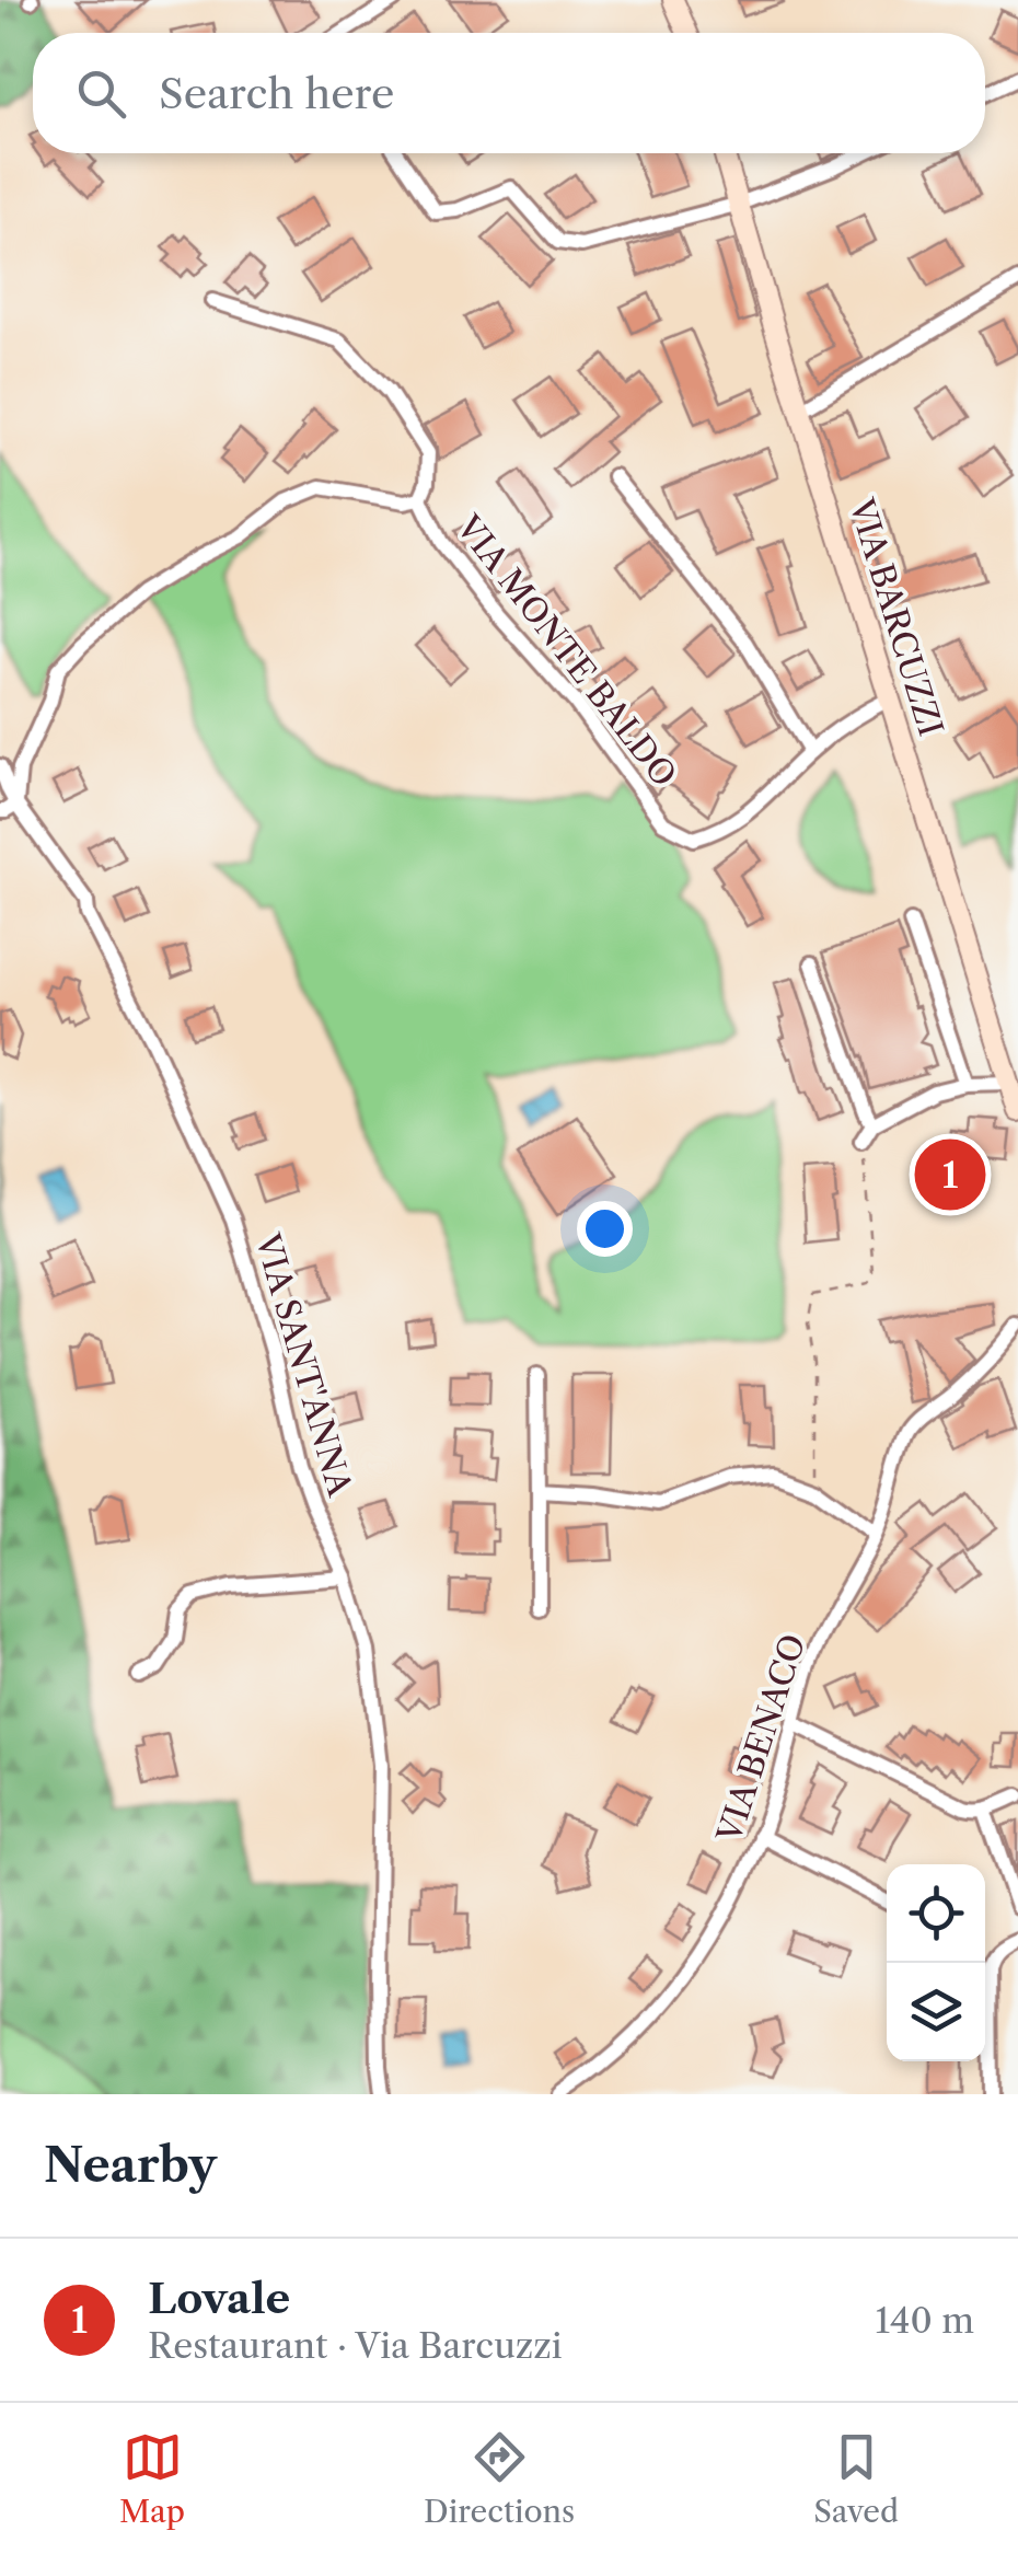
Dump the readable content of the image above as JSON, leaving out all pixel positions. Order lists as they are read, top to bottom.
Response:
{
  "streets": {
    "street": [
      "VIA BARCUZZI",
      "VIA MONTE BALDO",
      "VIA SANT'ANNA",
      "VIA BENACO"
    ]
  },
  "crossings": [
    ["VIA BARCUZZI", "VIA MONTE BALDO"],
    ["VIA MONTE BALDO", "VIA SANT'ANNA"]
  ],
  "page": {
    "search": "Search here",
    "pins": "1",
    "heading": "Nearby",
    "list": [
      {
        "mark": "1",
        "name": "Lovale",
        "note": "Restaurant · Via Barcuzzi",
        "value": "140 m"
      }
    ],
    "nav": ["Map", "Directions", "Saved"]
  }
}
